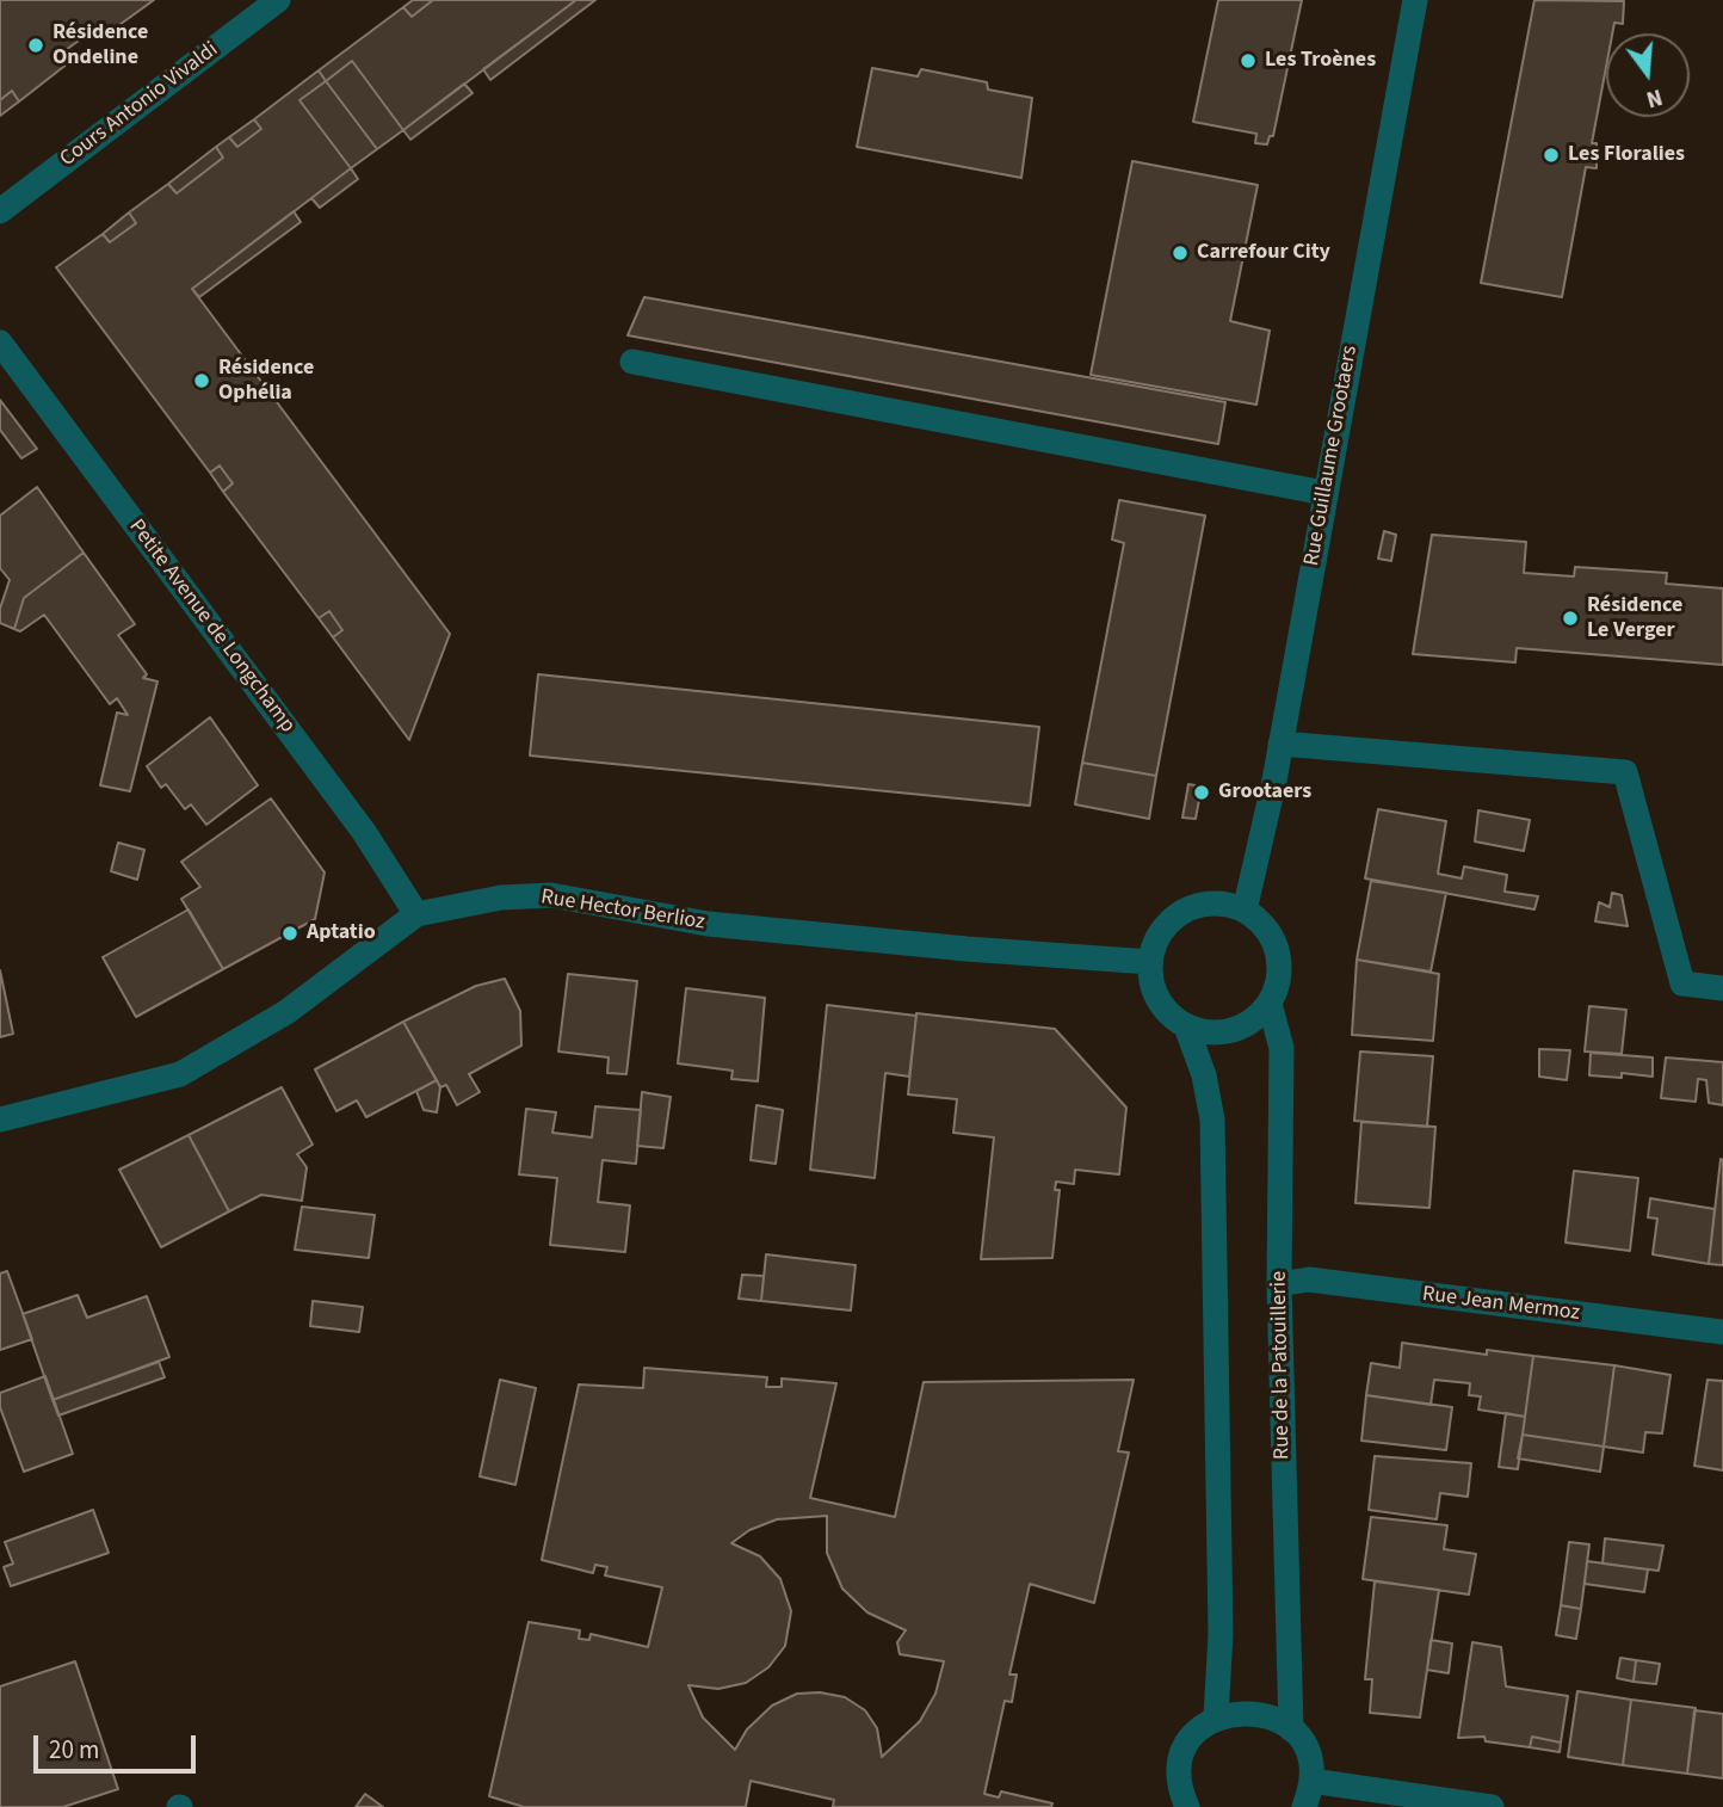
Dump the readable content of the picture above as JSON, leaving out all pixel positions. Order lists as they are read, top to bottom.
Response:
{
  "streets": {
    "street": [
      "Cours Antonio Vivaldi",
      "Rue Guillaume Grootaers",
      "Petite Avenue de Longchamp",
      "Rue Hector Berlioz",
      "Rue Jean Mermoz",
      "Rue de la Patouillerie"
    ]
  },
  "crossings": [
    ["Rue Guillaume Grootaers", "Rue Hector Berlioz"],
    ["Rue Guillaume Grootaers", "Rue de la Patouillerie"],
    ["Petite Avenue de Longchamp", "Rue Hector Berlioz"],
    ["Rue Hector Berlioz", "Rue de la Patouillerie"],
    ["Rue Jean Mermoz", "Rue de la Patouillerie"]
  ],
  "places": [
    "Résidence Ondeline",
    "Les Troènes",
    "Les Floralies",
    "Carrefour City",
    "Résidence Ophélia",
    "Résidence Le Verger",
    "Grootaers",
    "Aptatio"
  ],
  "scale_bar": "20 m",
  "north": "bottom"
}
